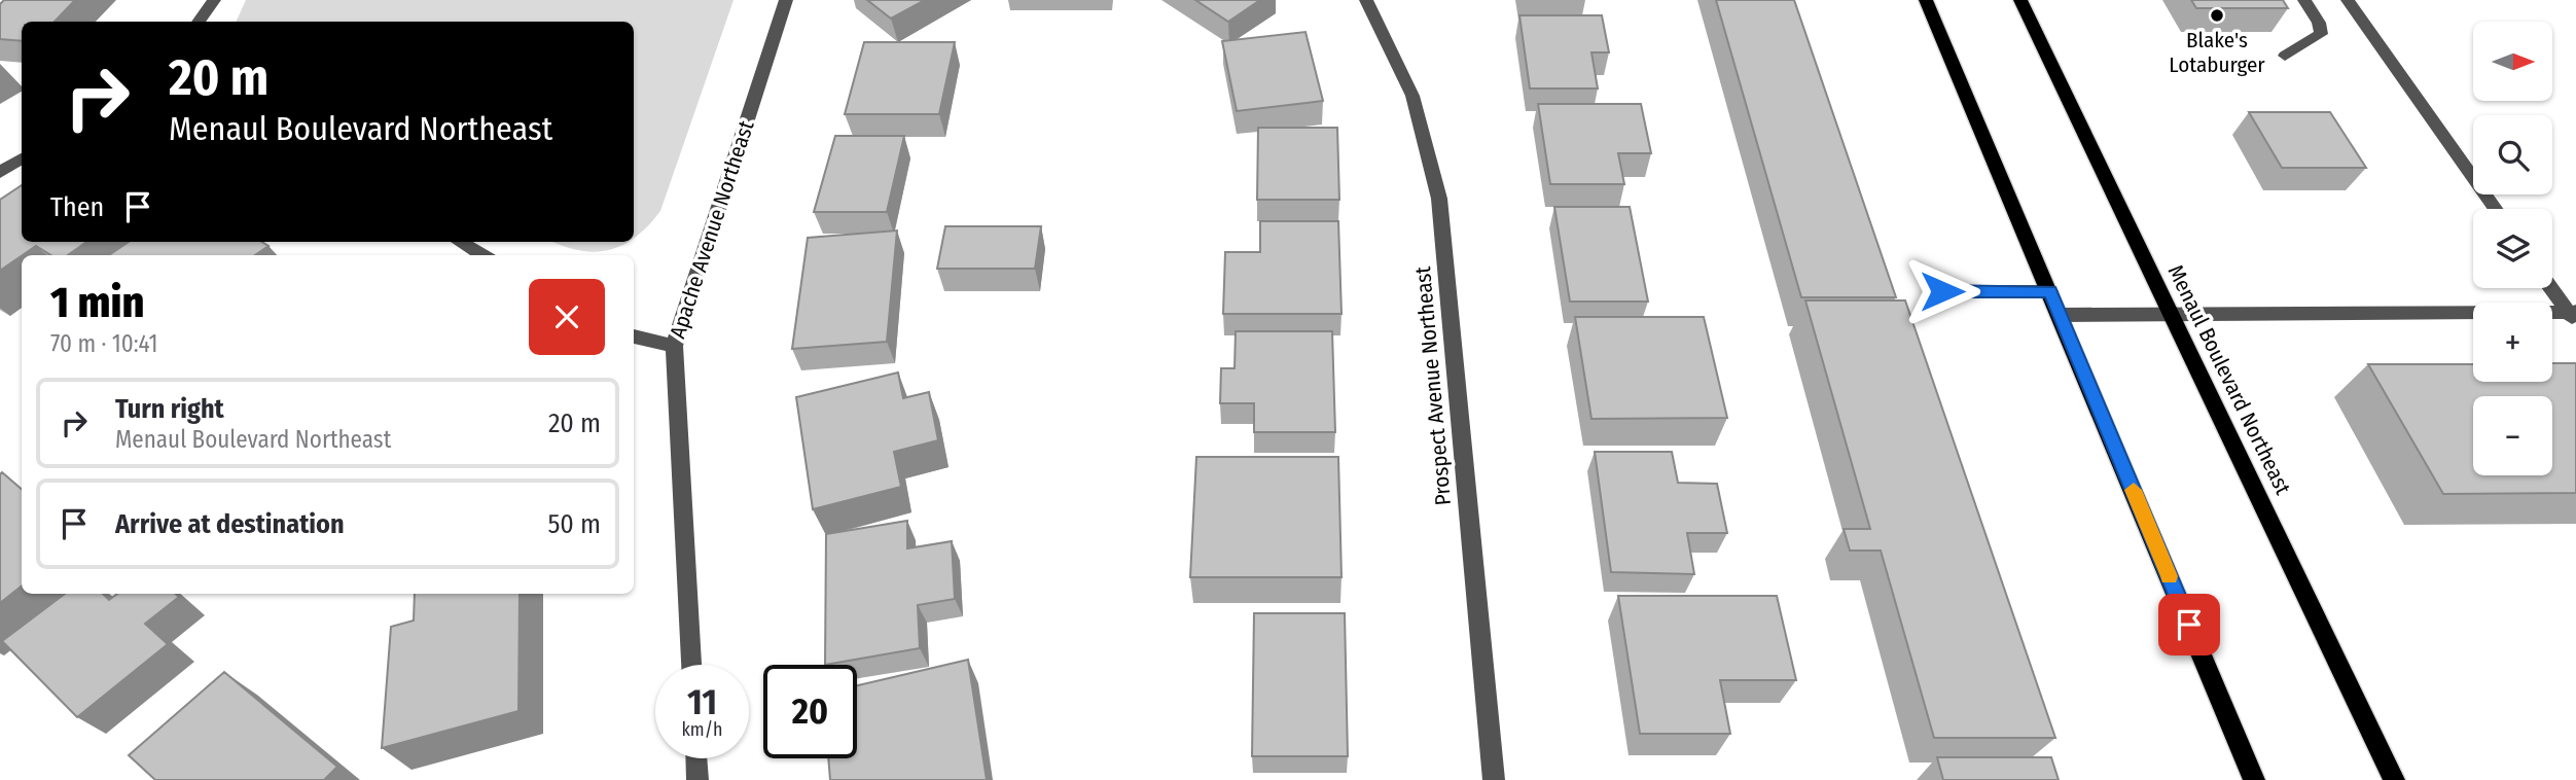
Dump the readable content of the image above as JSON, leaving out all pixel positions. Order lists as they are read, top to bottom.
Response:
{
  "streets": {
    "main road": ["Menaul Boulevard Northeast"],
    "street": ["Apache Avenue Northeast", "Prospect Avenue Northeast"]
  },
  "places": ["Blake's Lotaburger"],
  "north": "right",
  "page": {
    "map_buttons": ["+", "−"],
    "turn": ["20 m", "Menaul Boulevard Northeast"],
    "then": "Then",
    "heading": ["1 min", "70 m · 10:41"],
    "list": [
      {
        "name": "Turn right",
        "note": "Menaul Boulevard Northeast",
        "value": "20 m"
      },
      {
        "name": "Arrive at destination",
        "value": "50 m"
      }
    ],
    "speed": "11 km/h",
    "limit": "20"
  }
}
